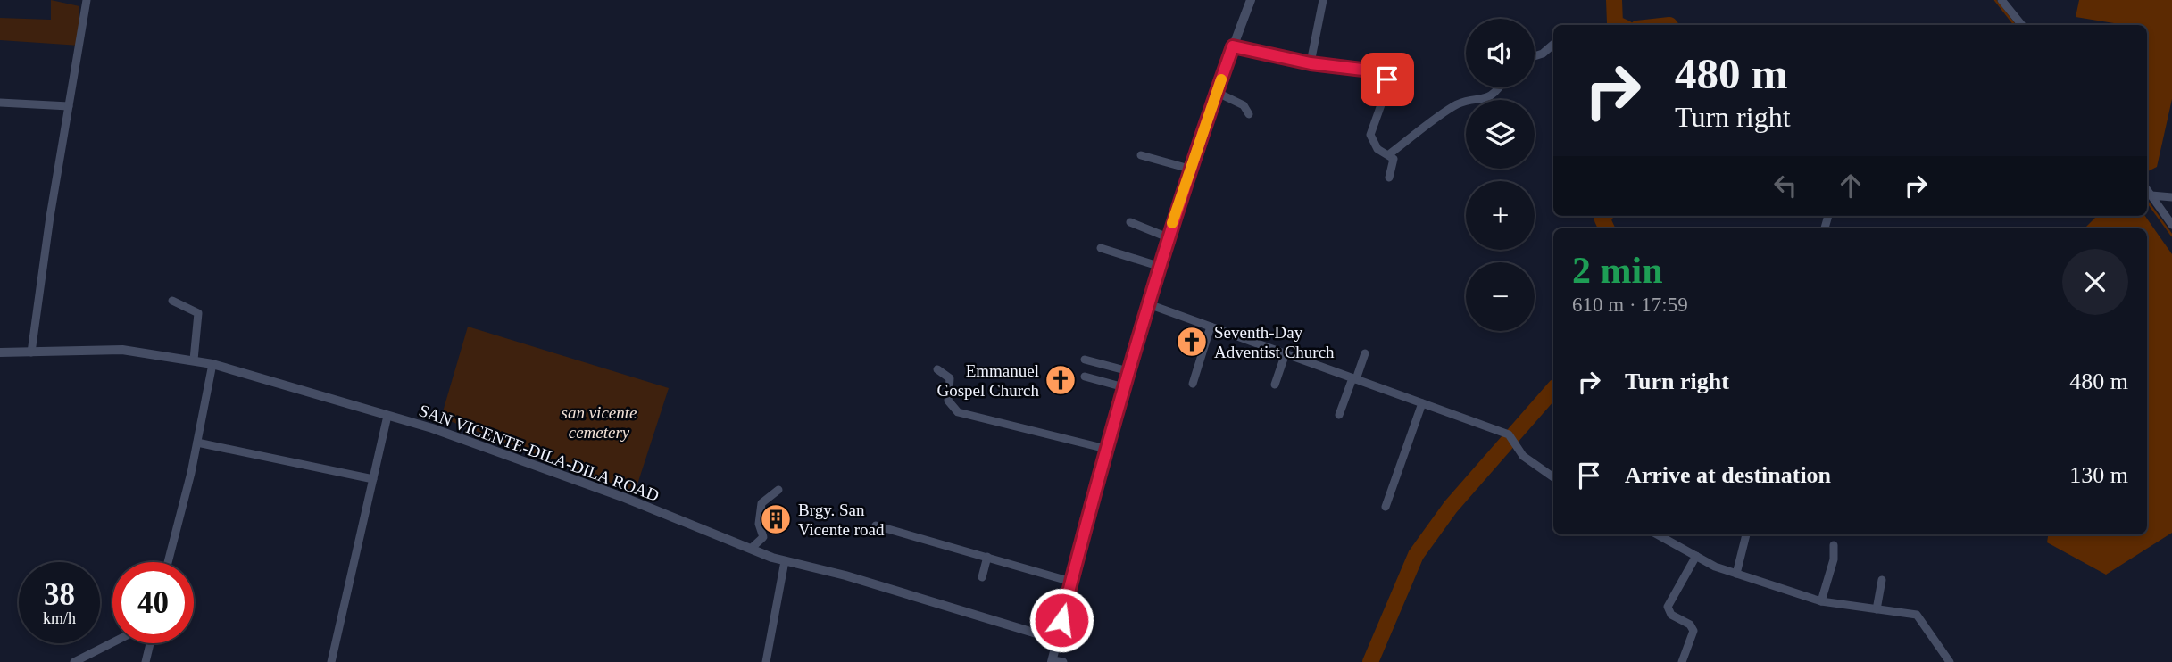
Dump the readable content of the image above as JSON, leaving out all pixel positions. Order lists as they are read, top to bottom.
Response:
{
  "streets": {
    "street": ["SAN VICENTE-DILA-DILA ROAD"]
  },
  "parks": ["san vicente cemetery"],
  "places": {
    "church": ["Seventh-Day Adventist Church", "Emmanuel Gospel Church"],
    "building": ["Brgy. San Vicente road"]
  },
  "page": {
    "map_buttons": ["+", "−"],
    "turn": ["480 m", "Turn right"],
    "heading": ["2 min", "610 m · 17:59"],
    "list": [
      {
        "name": "Turn right",
        "value": "480 m"
      },
      {
        "name": "Arrive at destination",
        "value": "130 m"
      }
    ],
    "speed": "38 km/h",
    "limit": "40"
  }
}
